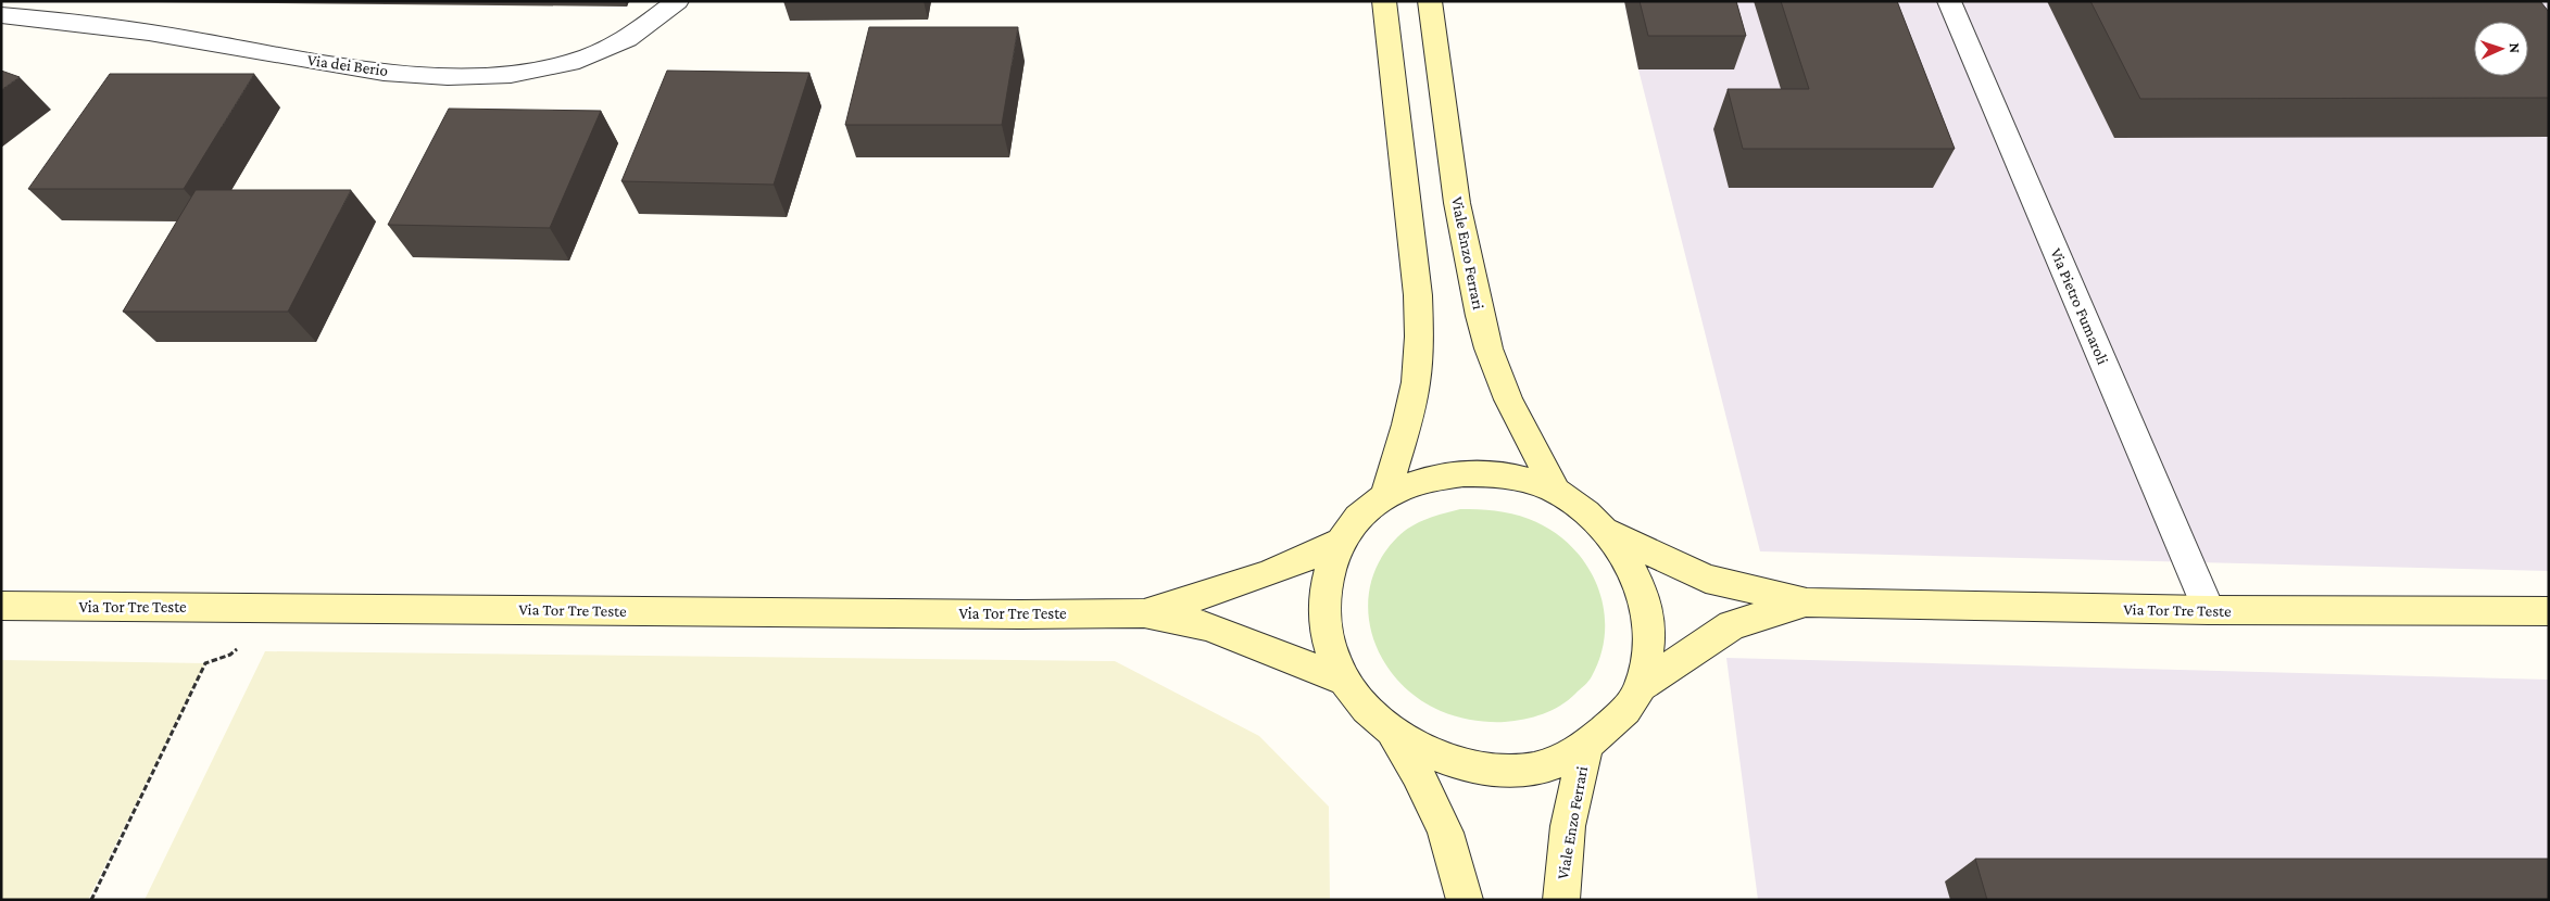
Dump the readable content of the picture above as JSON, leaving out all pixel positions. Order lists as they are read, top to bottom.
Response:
{
  "streets": {
    "main road": ["Viale Enzo Ferrari", "Via Tor Tre Teste"],
    "street": ["Via dei Berio", "Via Pietro Fumaroli"]
  },
  "crossings": [
    ["Via Pietro Fumaroli", "Via Tor Tre Teste"]
  ],
  "north": "right"
}
